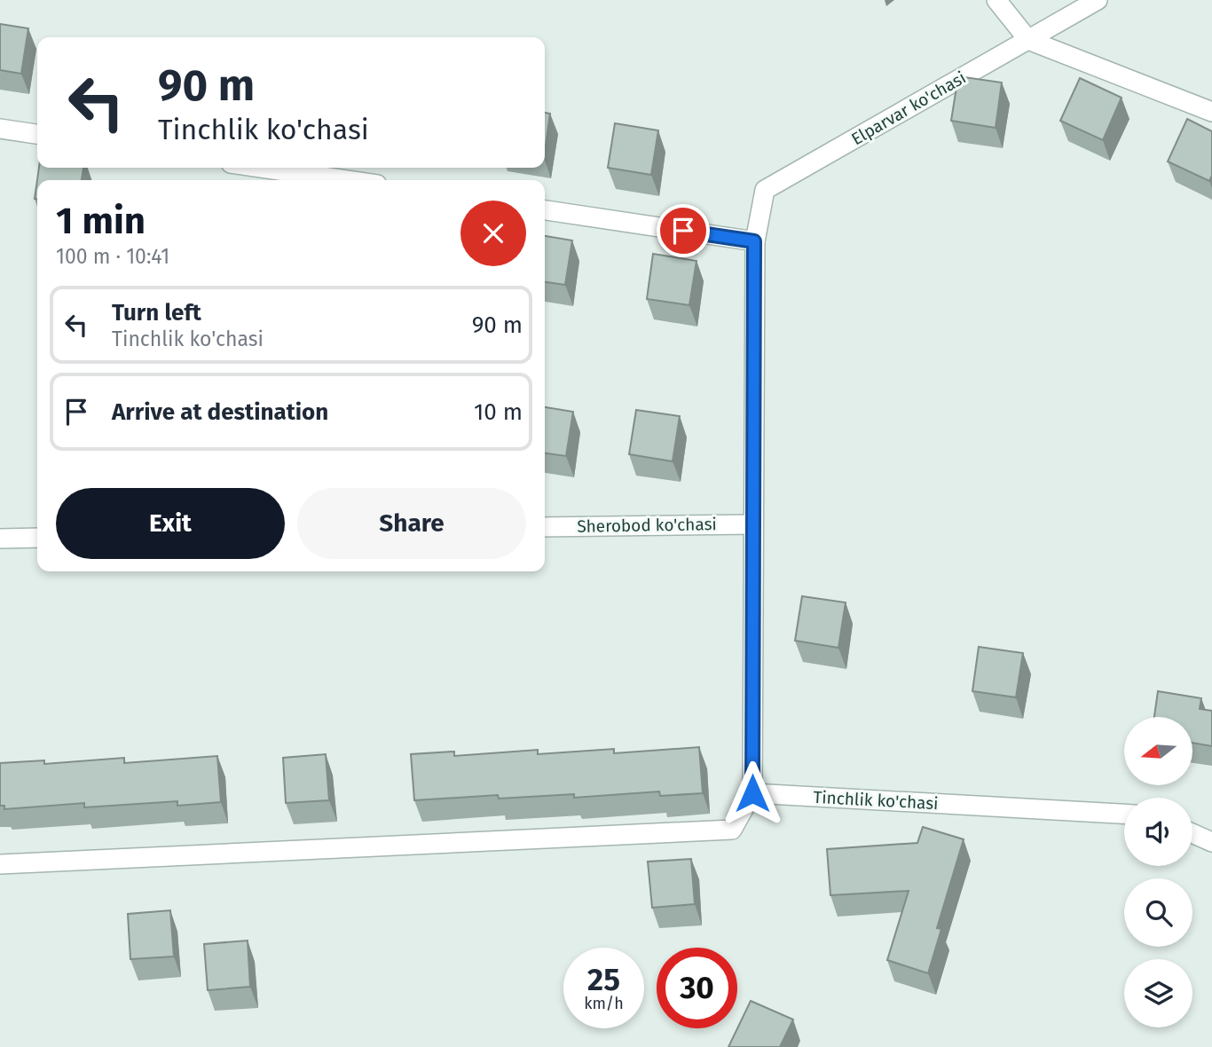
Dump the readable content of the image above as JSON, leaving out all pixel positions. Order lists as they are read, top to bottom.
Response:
{
  "streets": {
    "street": ["Elparvar ko'chasi", "Sherobod ko'chasi", "Tinchlik ko'chasi"]
  },
  "north": "left",
  "page": {
    "turn": ["90 m", "Tinchlik ko'chasi"],
    "heading": ["1 min", "100 m · 10:41"],
    "list": [
      {
        "name": "Turn left",
        "note": "Tinchlik ko'chasi",
        "value": "90 m"
      },
      {
        "name": "Arrive at destination",
        "value": "10 m"
      }
    ],
    "buttons": ["Exit", "Share"],
    "speed": "25 km/h",
    "limit": "30"
  }
}
